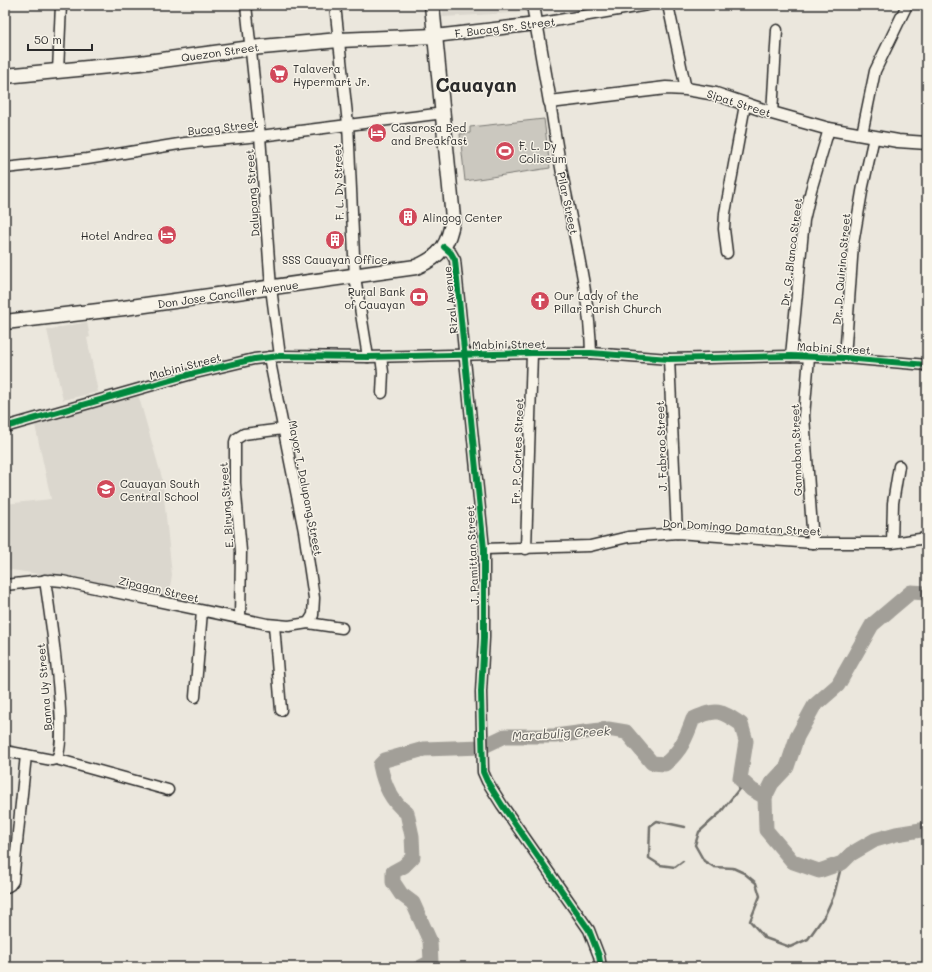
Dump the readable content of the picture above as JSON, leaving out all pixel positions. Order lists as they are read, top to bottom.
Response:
{
  "streets": {
    "main road": ["Quezon Street", "Don Jose Canciller Avenue"],
    "street": [
      "F. Bucag Sr. Street",
      "Sipat Street",
      "Bucag Street",
      "F. L. Dy Street",
      "Dalupang Street",
      "Pilar Street",
      "Dr. G. Blanco Street",
      "Dr. D. Quirino Street",
      "Rizal Avenue",
      "Mabini Street",
      "J. Fabrao Street",
      "Gannaban Street",
      "Fr. P. Cortes Street",
      "Mayor T. Dalupang Street",
      "E. Birung Street",
      "Don Domingo Damatan Street",
      "J. Pamittan Street",
      "Zipagan Street",
      "Banna Uy Street"
    ]
  },
  "crossings": [
    ["F. Bucag Sr. Street", "Quezon Street"],
    ["F. Bucag Sr. Street", "Pilar Street"],
    ["Quezon Street", "F. L. Dy Street"],
    ["Quezon Street", "Dalupang Street"],
    ["Sipat Street", "Pilar Street"],
    ["Sipat Street", "Dr. G. Blanco Street"],
    ["Sipat Street", "Dr. D. Quirino Street"],
    ["Bucag Street", "F. L. Dy Street"],
    ["Bucag Street", "Dalupang Street"],
    ["F. L. Dy Street", "Don Jose Canciller Avenue"],
    ["F. L. Dy Street", "Mabini Street"],
    ["Dalupang Street", "Don Jose Canciller Avenue"],
    ["Dalupang Street", "Mabini Street"],
    ["Dalupang Street", "Mayor T. Dalupang Street"],
    ["Pilar Street", "Mabini Street"],
    ["Dr. G. Blanco Street", "Mabini Street"],
    ["Dr. D. Quirino Street", "Mabini Street"],
    ["Don Jose Canciller Avenue", "Rizal Avenue"],
    ["Rizal Avenue", "Mabini Street"],
    ["Rizal Avenue", "J. Pamittan Street"],
    ["Mabini Street", "J. Fabrao Street"],
    ["Mabini Street", "Gannaban Street"],
    ["Mabini Street", "Fr. P. Cortes Street"],
    ["Mabini Street", "Mayor T. Dalupang Street"],
    ["Mabini Street", "J. Pamittan Street"],
    ["J. Fabrao Street", "Don Domingo Damatan Street"],
    ["Gannaban Street", "Don Domingo Damatan Street"],
    ["Fr. P. Cortes Street", "Don Domingo Damatan Street"],
    ["Mayor T. Dalupang Street", "E. Birung Street"],
    ["Mayor T. Dalupang Street", "Zipagan Street"],
    ["E. Birung Street", "Zipagan Street"],
    ["Don Domingo Damatan Street", "J. Pamittan Street"],
    ["Zipagan Street", "Banna Uy Street"]
  ],
  "districts": ["Cauayan"],
  "water": ["Marabulig Creek"],
  "places": {
    "supermarket": ["Talavera Hypermart Jr."],
    "hotel": ["Casarosa Bed and Breakfast", "Hotel Andrea"],
    "sports": ["F. L. Dy Coliseum"],
    "building": ["Alingog Center", "SSS Cauayan Office"],
    "bank": ["Rural Bank of Cauayan"],
    "church": ["Our Lady of the Pillar Parish Church"],
    "school or university": ["Cauayan South Central School"]
  },
  "scale_bar": "50 m"
}
